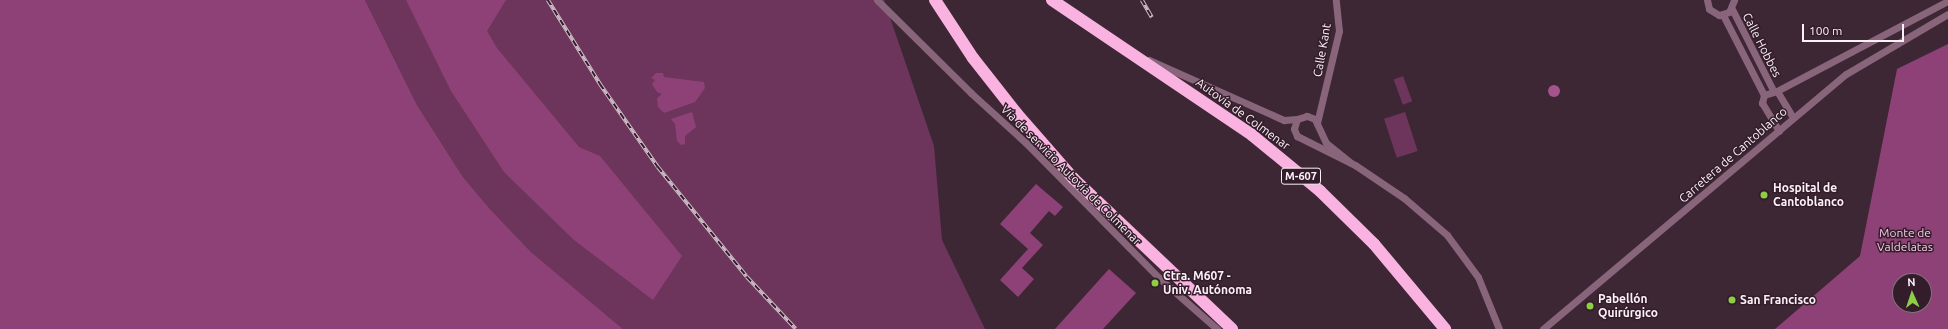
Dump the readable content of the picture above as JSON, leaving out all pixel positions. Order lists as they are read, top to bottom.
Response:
{
  "streets": {
    "highway": ["Autovía de Colmenar", "M-607"],
    "street": [
      "Calle Hobbes",
      "Calle Kant",
      "Carretera de Cantoblanco",
      "Vía de servicio Autovía de Colmenar"
    ]
  },
  "crossings": [
    ["Calle Hobbes", "Carretera de Cantoblanco"]
  ],
  "parks": ["Monte de Valdelatas"],
  "places": [
    "Hospital de Cantoblanco",
    "Ctra. M607 - Univ. Autónoma",
    "San Francisco",
    "Pabellón Quirúrgico"
  ],
  "scale_bar": "100 m",
  "north": "top"
}
